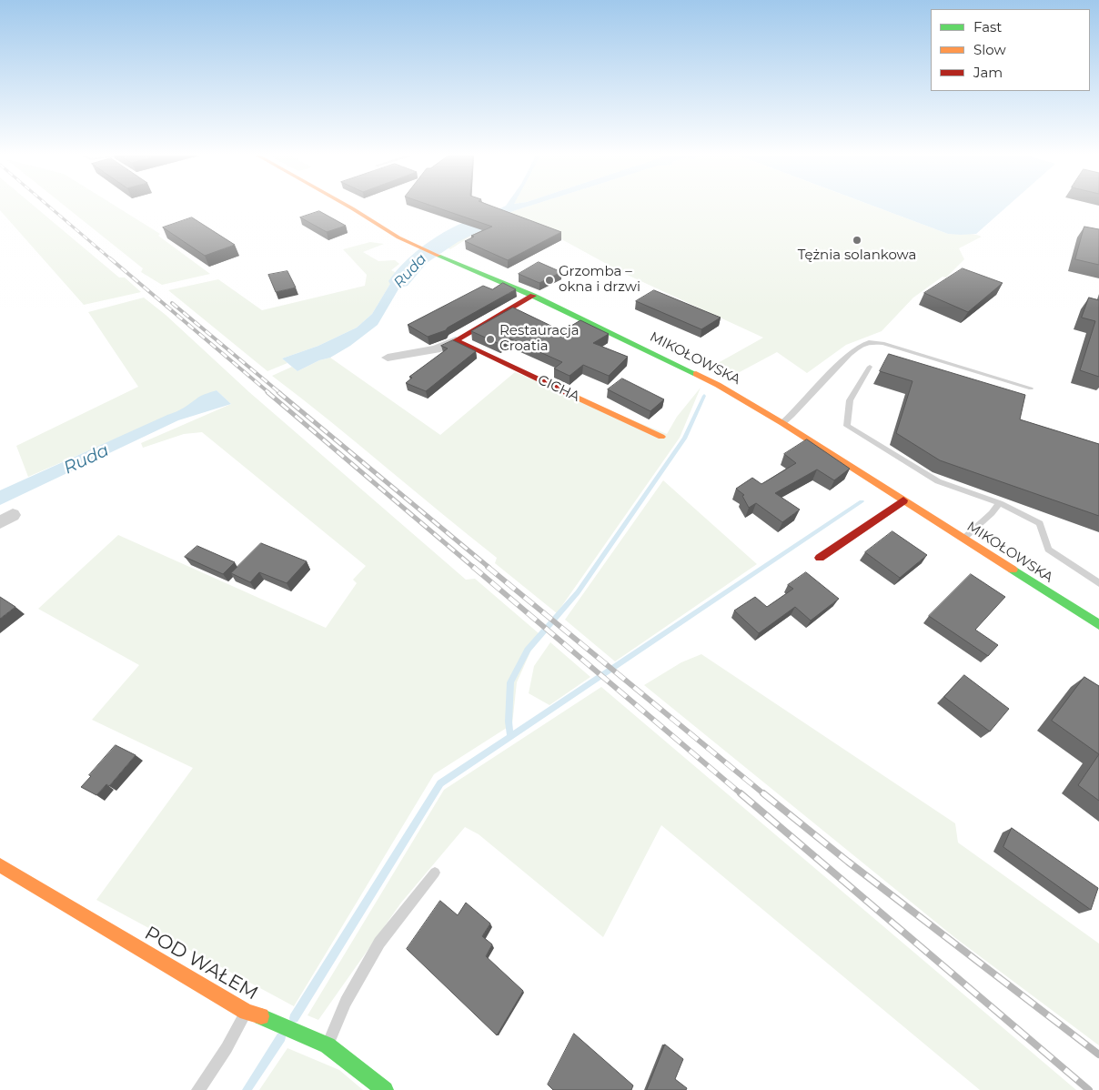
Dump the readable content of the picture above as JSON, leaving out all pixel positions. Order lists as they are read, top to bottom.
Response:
{
  "streets": {
    "main road": ["MIKOŁOWSKA", "CICHA", "POD WAŁEM"]
  },
  "water": ["Ruda"],
  "places": ["Tężnia solankowa", "Grzomba – okna i drzwi", "Restauracja Croatia"],
  "legend": ["Fast", "Slow", "Jam"]
}
